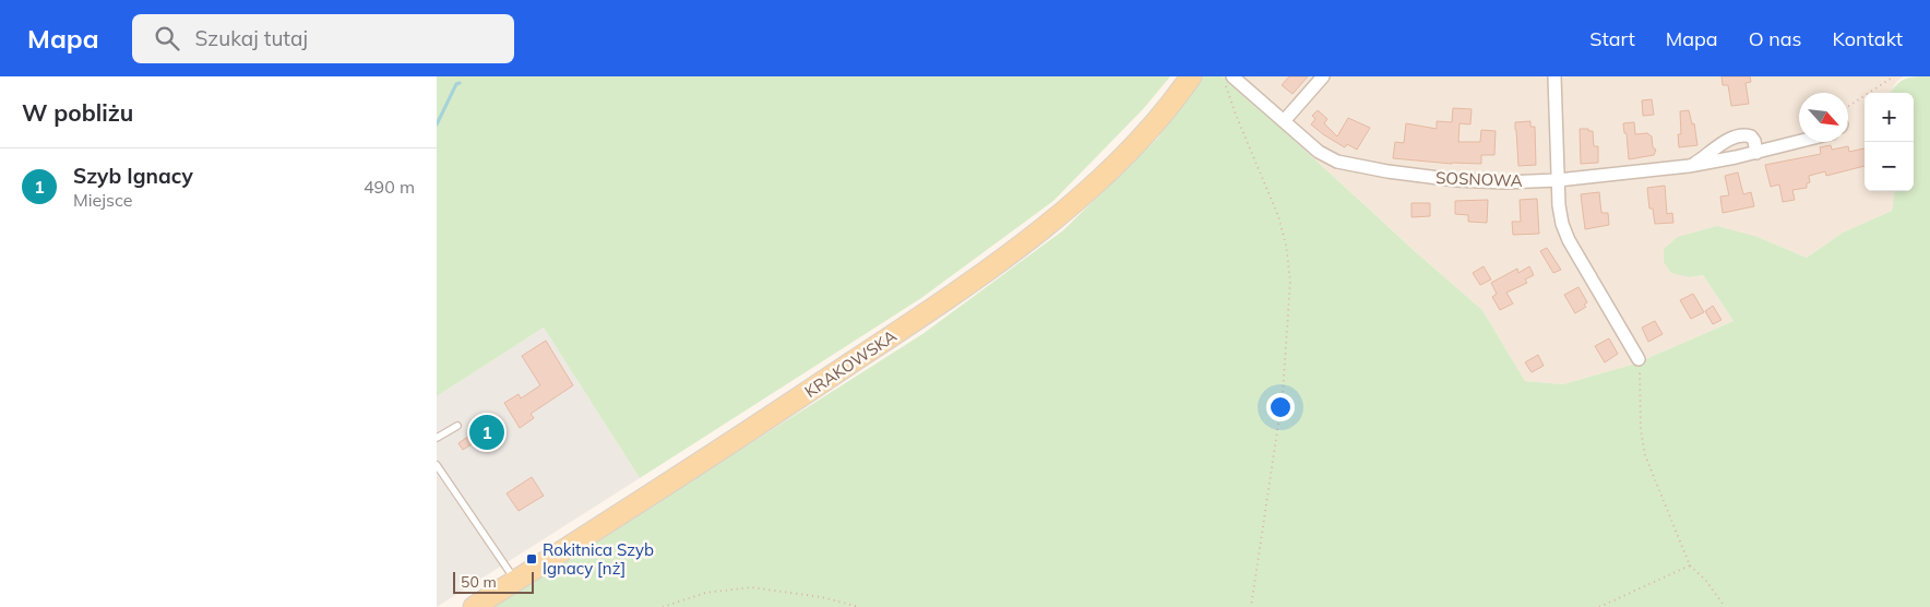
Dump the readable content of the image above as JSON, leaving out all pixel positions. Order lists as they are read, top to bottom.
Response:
{
  "streets": {
    "main road": ["KRAKOWSKA"],
    "street": ["SOSNOWA"]
  },
  "places": {
    "transit": ["Rokitnica Szyb Ignacy [nż]"]
  },
  "scale_bar": "50 m",
  "north": "bottom right",
  "page": {
    "header": "Mapa",
    "search": "Szukaj tutaj",
    "nav": [
      "Start",
      "Mapa",
      "O nas",
      "Kontakt"
    ],
    "heading": "W pobliżu",
    "map_buttons": ["+", "−"],
    "list": [
      {
        "mark": "1",
        "name": "Szyb Ignacy",
        "note": "Miejsce",
        "value": "490 m"
      }
    ],
    "pins": "1",
    "scale": "50 m"
  }
}
